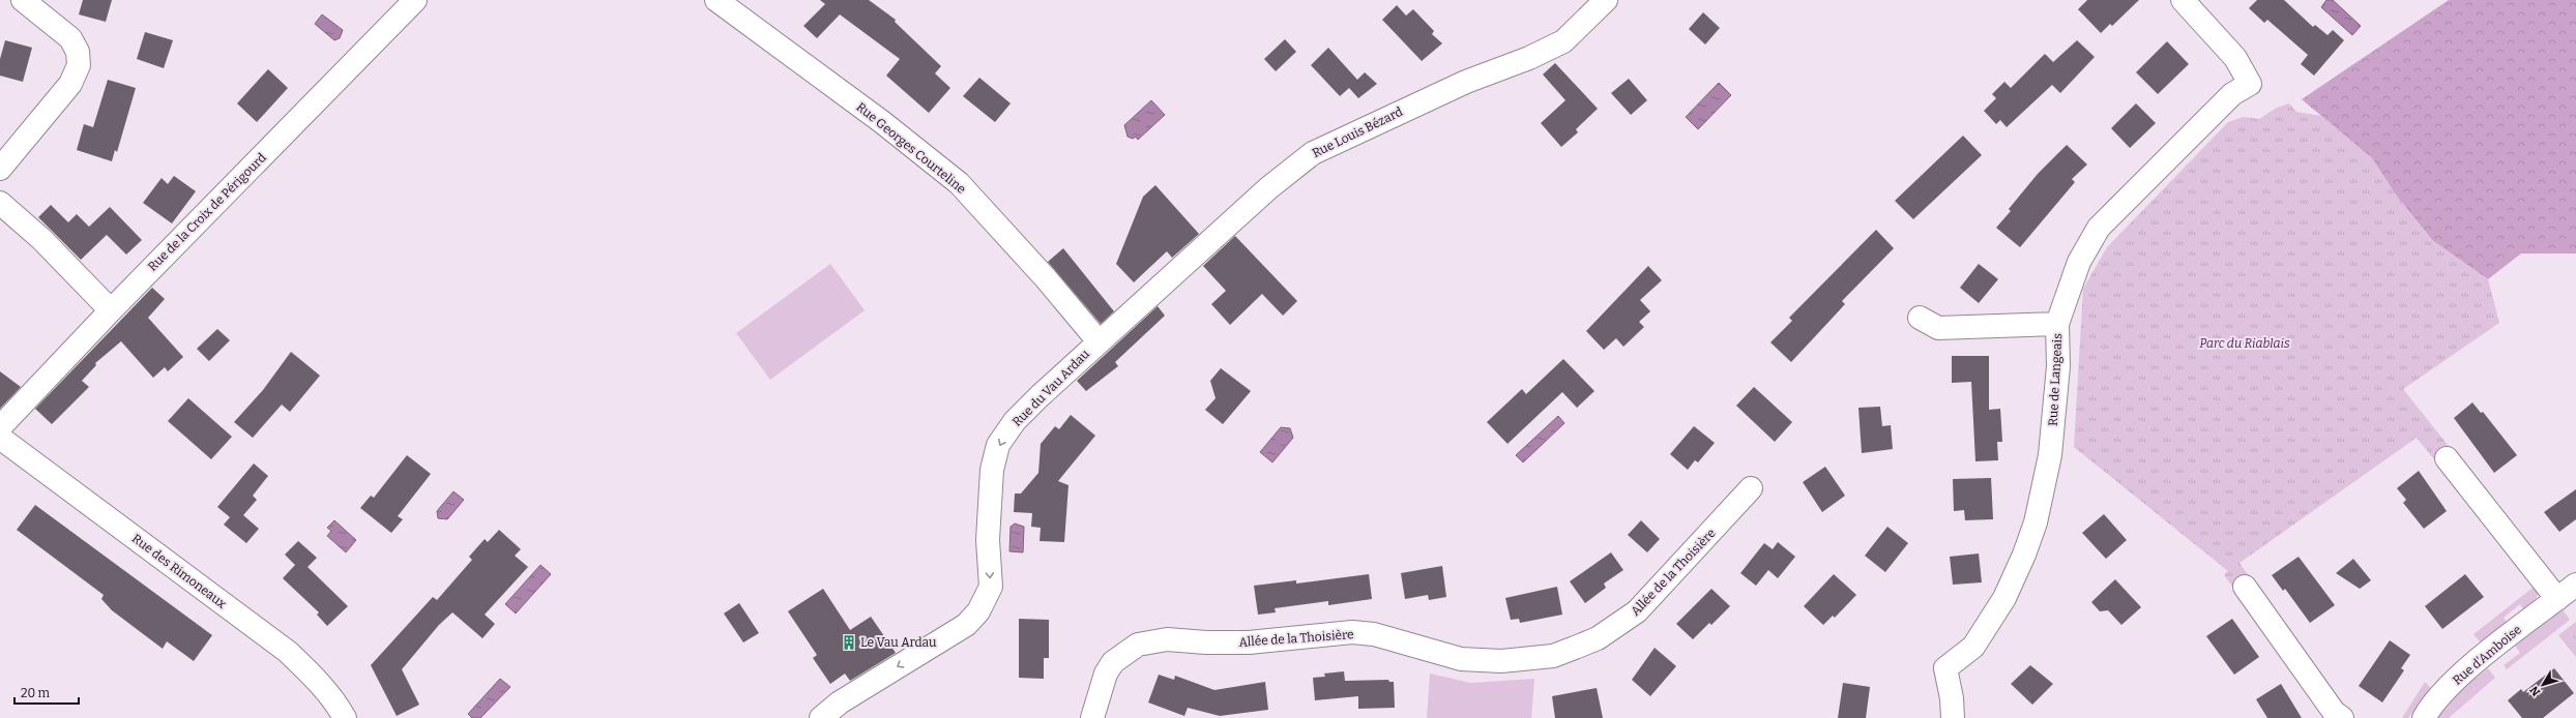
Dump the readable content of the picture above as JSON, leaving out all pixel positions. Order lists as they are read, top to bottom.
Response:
{
  "streets": {
    "street": [
      "Rue Louis Bézard",
      "Rue Georges Courteline",
      "Rue de la Croix de Périgourd",
      "Rue de Langeais",
      "Rue du Vau Ardau",
      "Rue des Rimoneaux",
      "Allée de la Thoisière",
      "Rue d'Amboise"
    ]
  },
  "crossings": [
    ["Rue Louis Bézard", "Rue Georges Courteline"],
    ["Rue Louis Bézard", "Rue du Vau Ardau"],
    ["Rue Georges Courteline", "Rue du Vau Ardau"]
  ],
  "one_way": ["Rue du Vau Ardau"],
  "parks": ["Parc du Riablais"],
  "places": {
    "building": ["Le Vau Ardau"]
  },
  "scale_bar": "20 m",
  "north": "bottom left"
}
